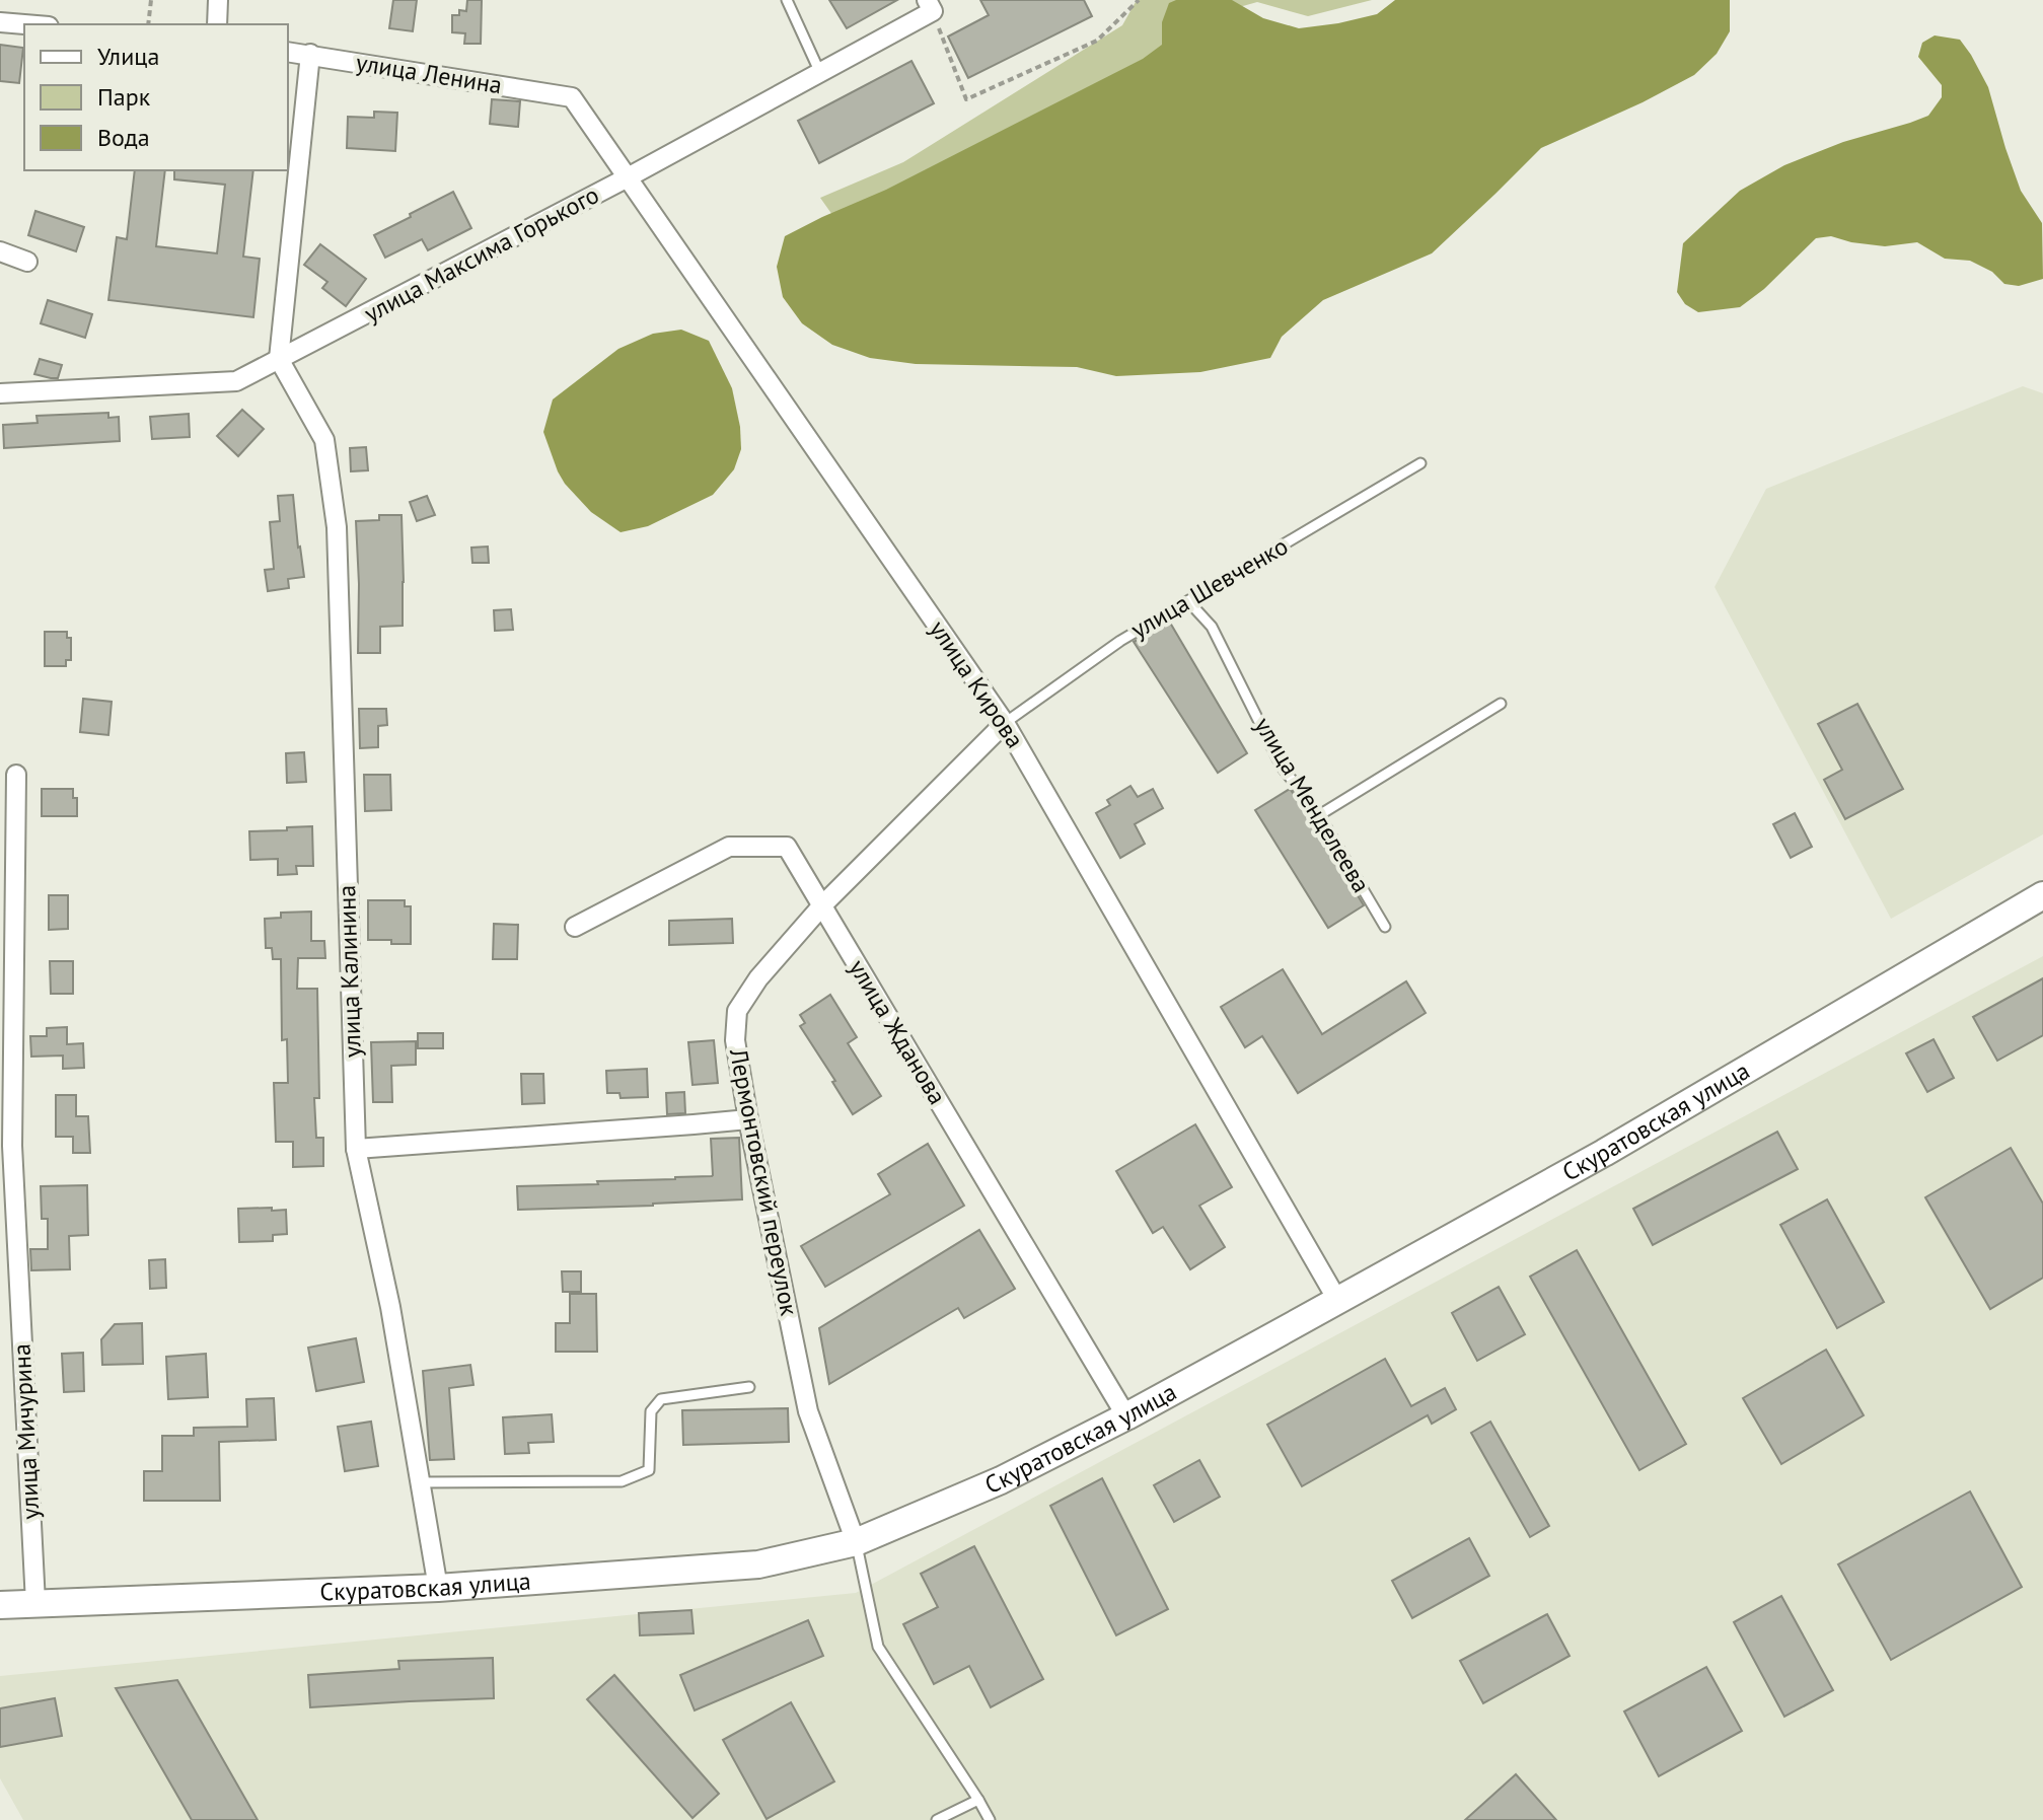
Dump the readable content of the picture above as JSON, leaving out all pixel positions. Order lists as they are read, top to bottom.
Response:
{
  "streets": {
    "street": [
      "улица Ленина",
      "улица Максима Горького",
      "улица Кирова",
      "улица Калинина",
      "улица Жданова",
      "Скуратовская улица",
      "Лермонтовский переулок",
      "улица Мичурина"
    ],
    "lane": ["улица Шевченко", "улица Менделеева"]
  },
  "crossings": [
    ["улица Ленина", "улица Кирова"],
    ["улица Максима Горького", "улица Кирова"],
    ["улица Максима Горького", "улица Калинина"],
    ["улица Шевченко", "улица Кирова"],
    ["улица Шевченко", "улица Менделеева"],
    ["улица Шевченко", "Лермонтовский переулок"],
    ["улица Кирова", "Скуратовская улица"],
    ["улица Кирова", "Лермонтовский переулок"],
    ["улица Калинина", "Скуратовская улица"],
    ["улица Жданова", "Скуратовская улица"],
    ["улица Жданова", "Лермонтовский переулок"],
    ["Скуратовская улица", "Лермонтовский переулок"],
    ["Скуратовская улица", "улица Мичурина"]
  ],
  "legend": ["Улица", "Парк", "Вода"]
}
